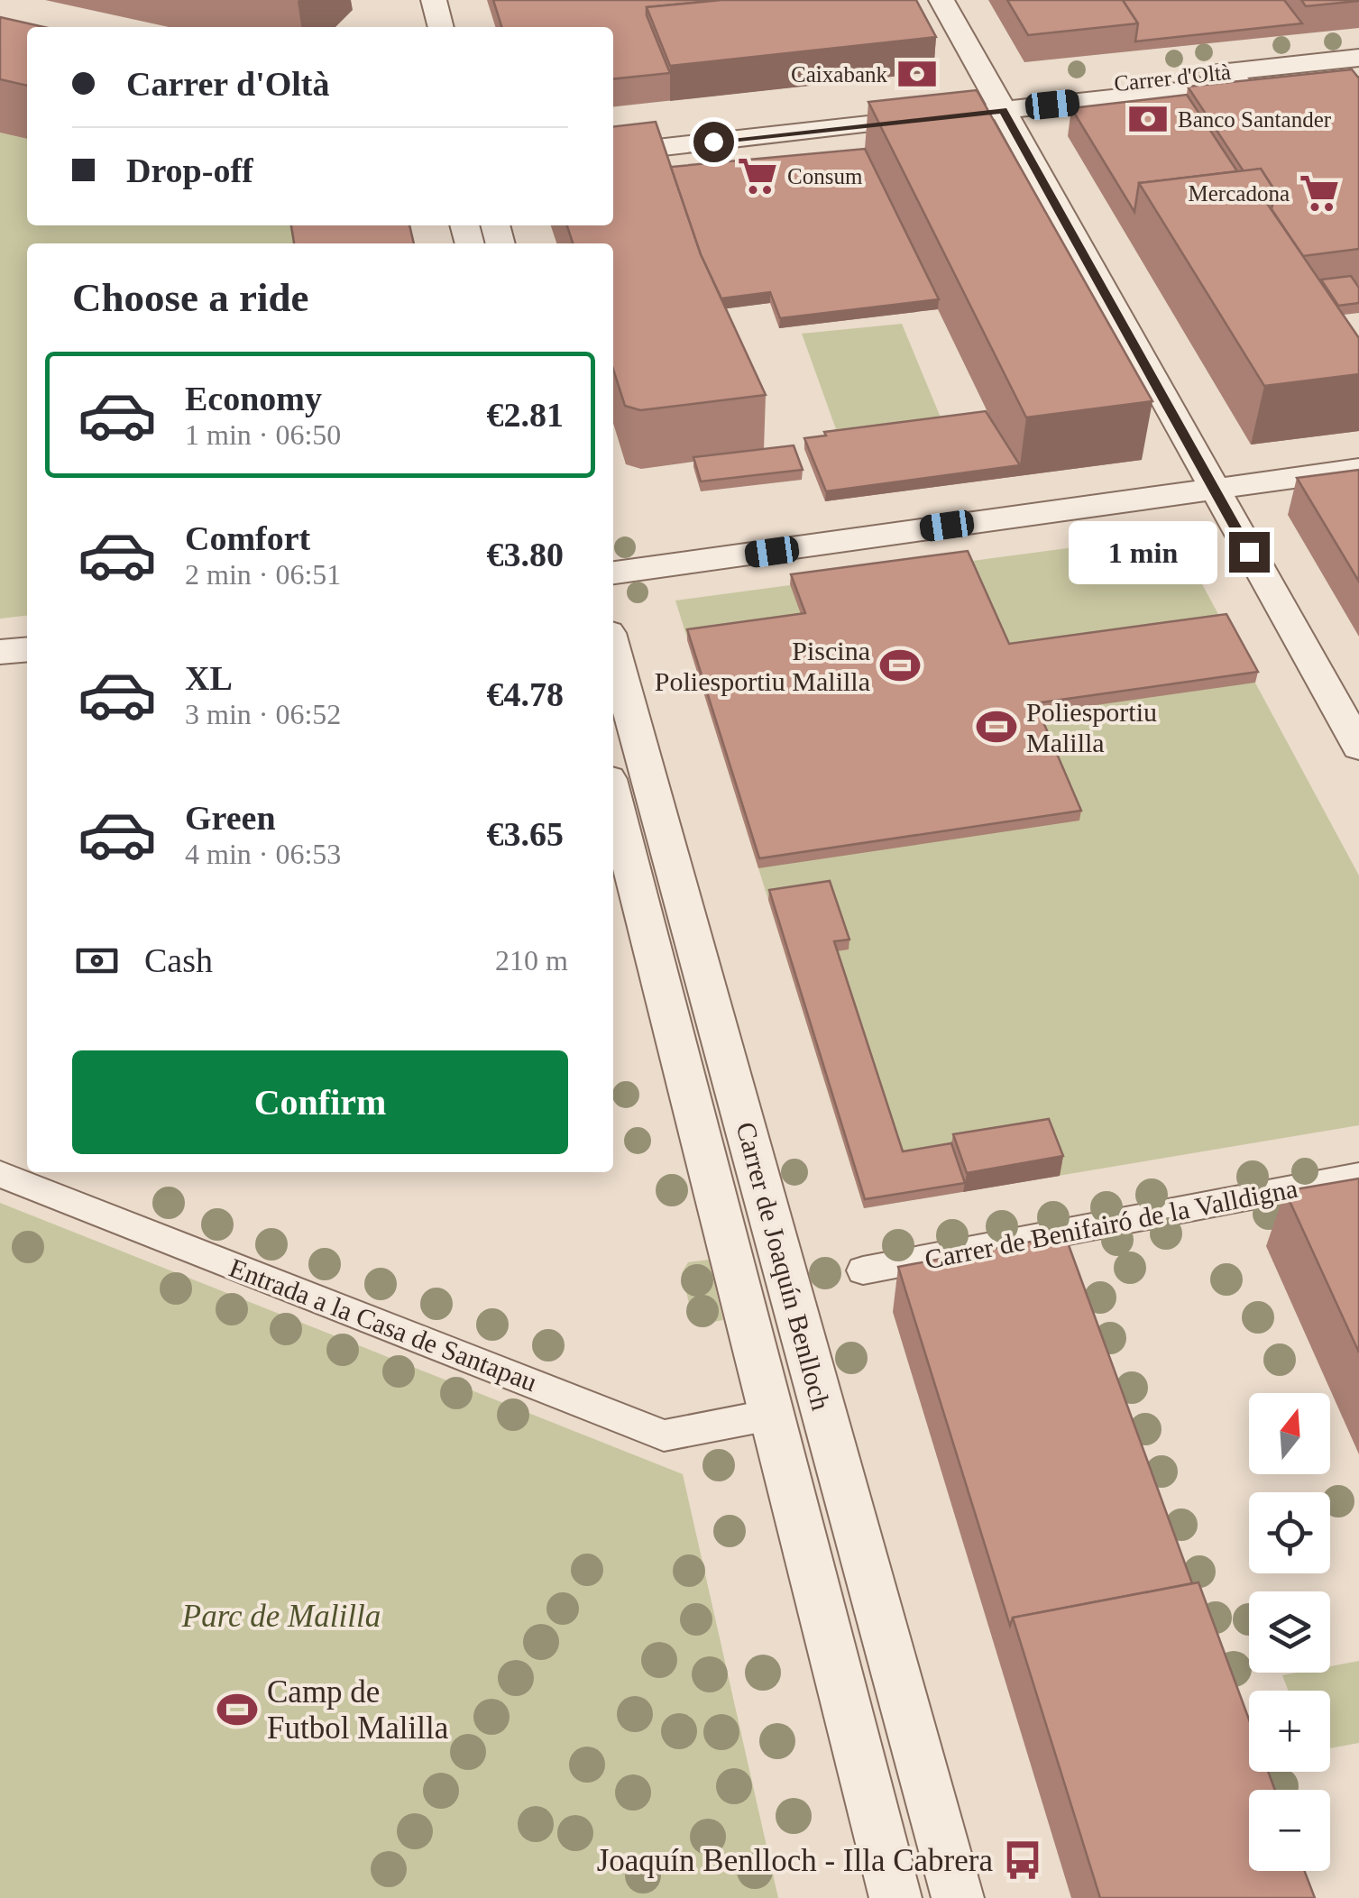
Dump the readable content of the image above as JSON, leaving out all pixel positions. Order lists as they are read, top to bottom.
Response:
{
  "streets": {
    "street": [
      "Carrer d'Oltà",
      "Carrer de Benifairó de la Valldigna",
      "Carrer de Joaquín Benlloch",
      "Entrada a la Casa de Santapau"
    ]
  },
  "crossings": [
    ["Carrer de Joaquín Benlloch", "Entrada a la Casa de Santapau"]
  ],
  "parks": ["Parc de Malilla"],
  "places": {
    "bank": ["Caixabank", "Banco Santander"],
    "supermarket": ["Consum", "Mercadona"],
    "sports": ["Piscina Poliesportiu Malilla", "Poliesportiu Malilla", "Camp de Futbol Malilla"],
    "bus stop": ["Joaquín Benlloch - Illa Cabrera"]
  },
  "north": "top",
  "page": {
    "banner": ["Carrer d'Oltà", "Drop-off"],
    "heading": "Choose a ride",
    "list": [
      {
        "name": "Economy",
        "note": "1 min · 06:50",
        "value": "€2.81"
      },
      {
        "name": "Comfort",
        "note": "2 min · 06:51",
        "value": "€3.80"
      },
      {
        "name": "XL",
        "note": "3 min · 06:52",
        "value": "€4.78"
      },
      {
        "name": "Green",
        "note": "4 min · 06:53",
        "value": "€3.65"
      }
    ],
    "bubble": "1 min",
    "pay": ["Cash", "210 m"],
    "buttons": "Confirm",
    "map_buttons": ["+", "−"]
  }
}
